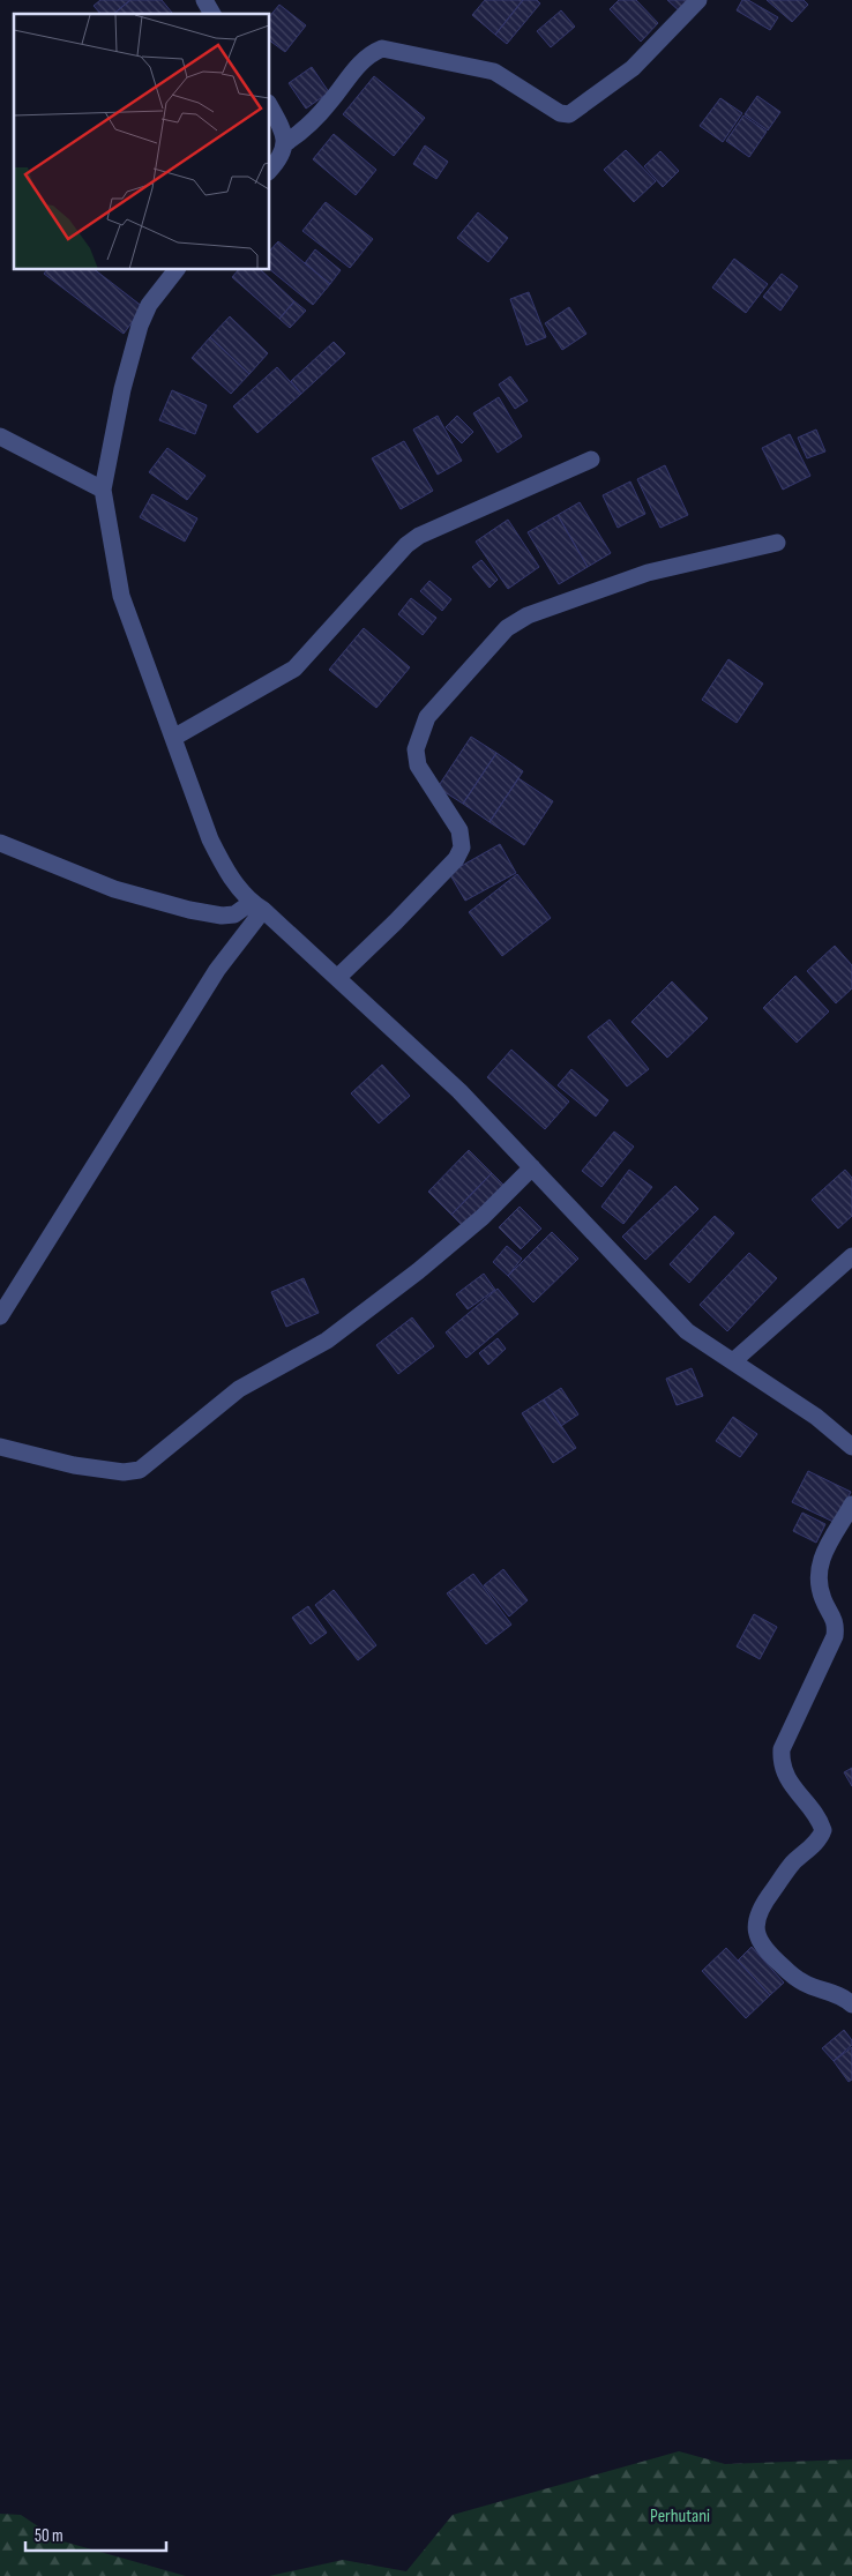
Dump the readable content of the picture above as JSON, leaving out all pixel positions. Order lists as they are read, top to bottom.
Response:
{
  "parks": ["Perhutani"],
  "scale_bar": "50 m"
}
